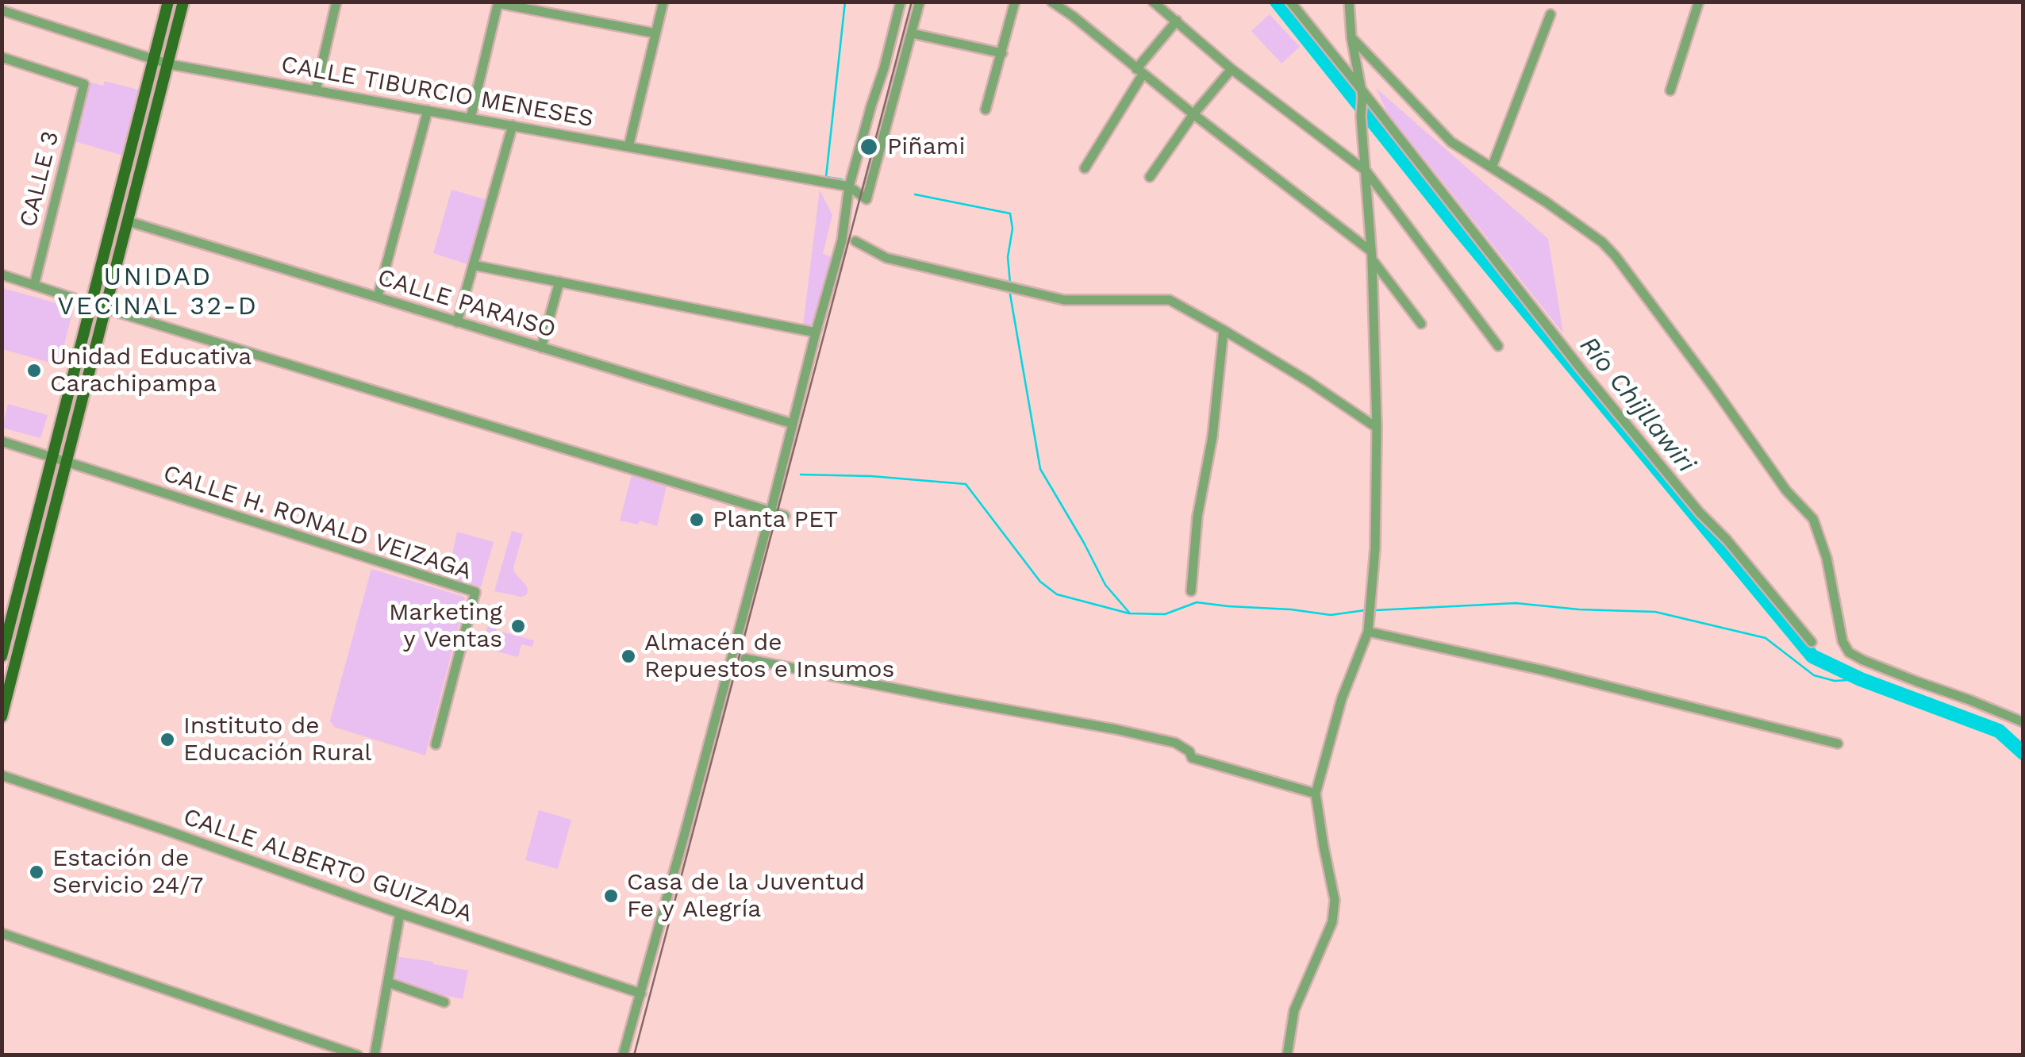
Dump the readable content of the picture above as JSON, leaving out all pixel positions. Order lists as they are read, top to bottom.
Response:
{
  "streets": {
    "street": [
      "CALLE TIBURCIO MENESES",
      "CALLE 3",
      "CALLE PARAISO",
      "CALLE H. RONALD VEIZAGA",
      "CALLE ALBERTO GUIZADA"
    ]
  },
  "districts": ["UNIDAD VECINAL 32-D"],
  "water": ["Río Chijllawiri"],
  "places": [
    "Piñami",
    "Unidad Educativa Carachipampa",
    "Planta PET",
    "Marketing y Ventas",
    "Almacén de Repuestos e Insumos",
    "Instituto de Educación Rural",
    "Estación de Servicio 24/7",
    "Casa de la Juventud Fe y Alegría"
  ]
}
